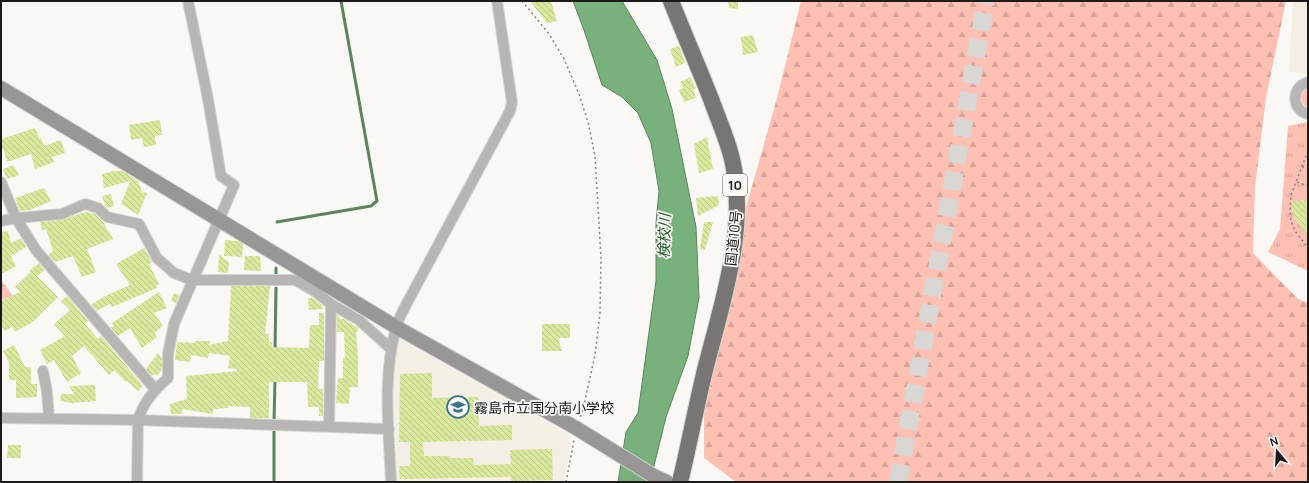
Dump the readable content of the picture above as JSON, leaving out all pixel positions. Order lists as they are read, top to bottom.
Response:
{
  "streets": {
    "highway": ["10", "国道10号"]
  },
  "water": ["検校川"],
  "places": {
    "school or university": ["霧島市立国分南小学校"]
  },
  "north": "top"
}
